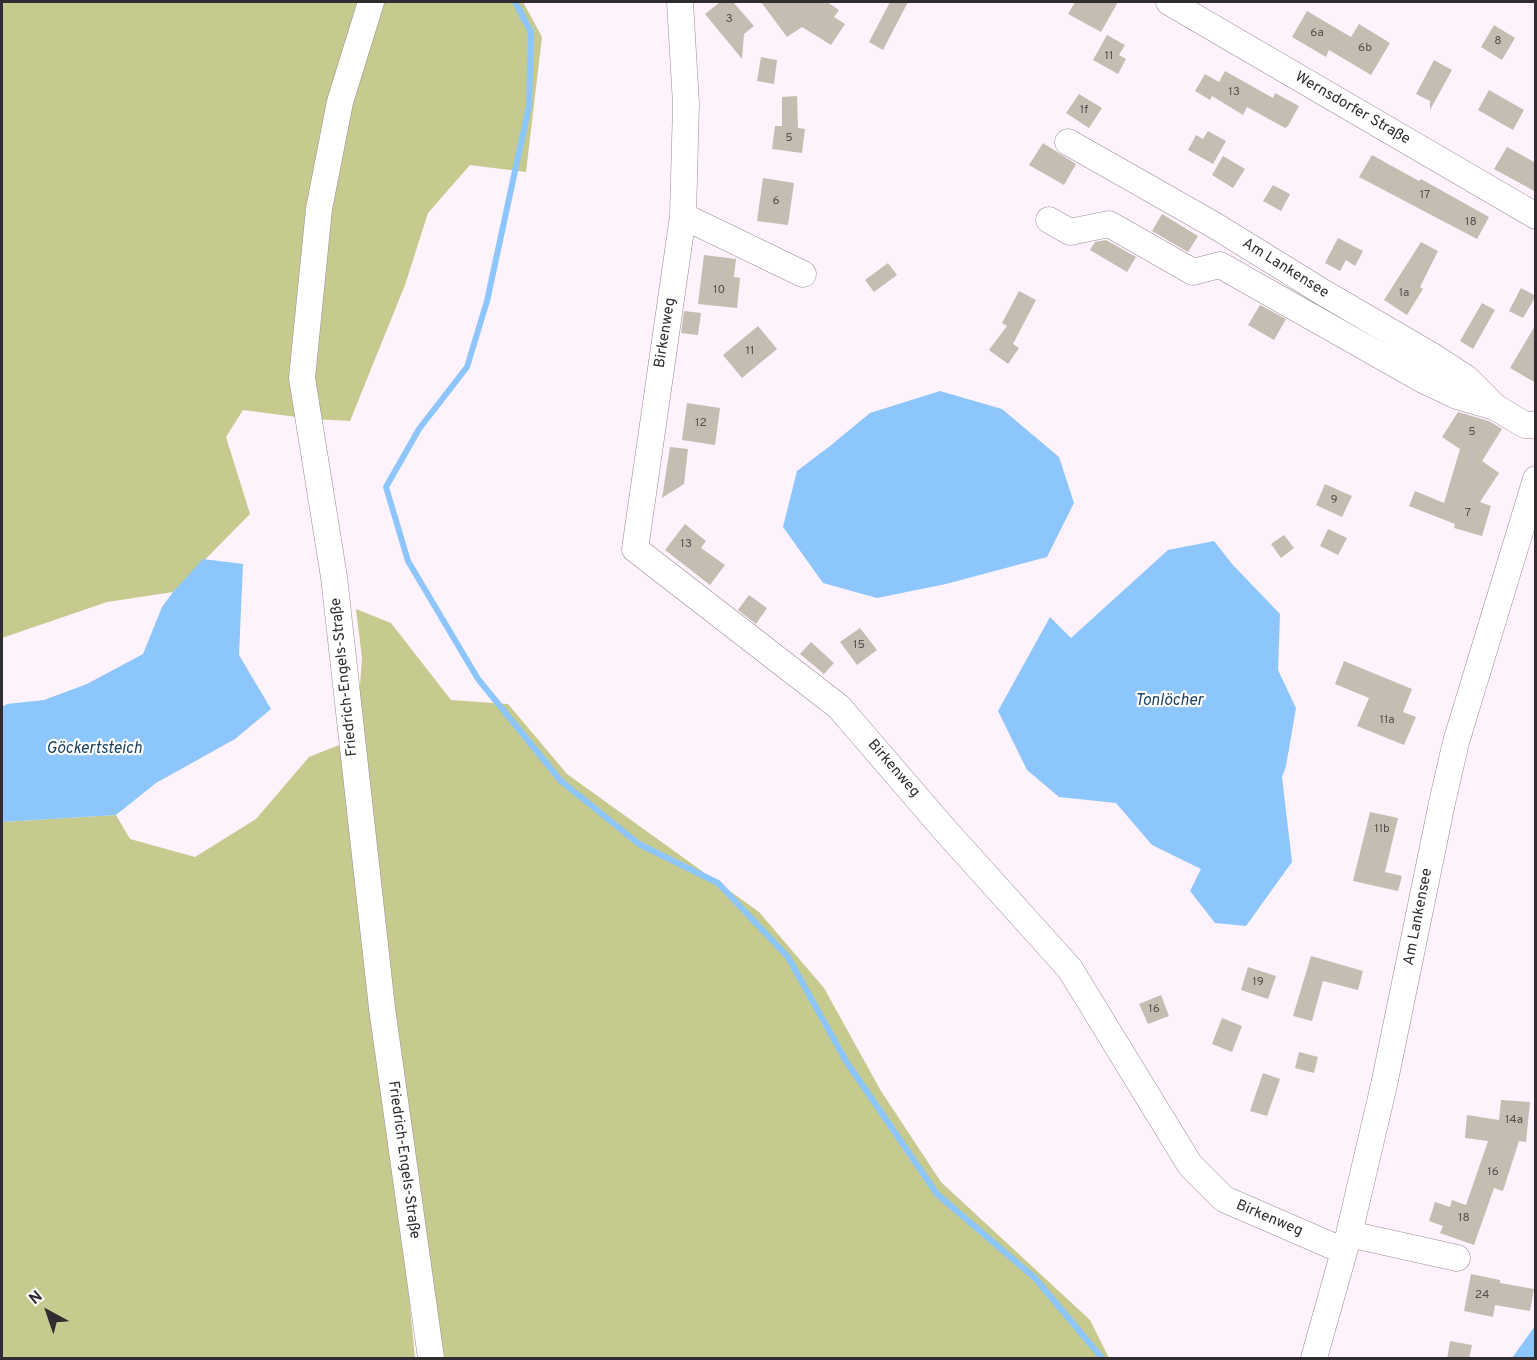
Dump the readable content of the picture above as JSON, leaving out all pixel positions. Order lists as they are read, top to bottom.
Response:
{
  "streets": {
    "street": [
      "Wernsdorfer Straße",
      "Am Lankensee",
      "Birkenweg",
      "Friedrich-Engels-Straße"
    ]
  },
  "crossings": [
    ["Am Lankensee", "Birkenweg"]
  ],
  "water": ["Tonlöcher", "Göckertsteich"],
  "house_numbers": [
    "3",
    "6a",
    "8",
    "6b",
    "11",
    "13",
    "1f",
    "5",
    "17",
    "6",
    "18",
    "10",
    "1a",
    "11",
    "12",
    "5",
    "9",
    "7",
    "13",
    "15",
    "11a",
    "11b",
    "19",
    "16",
    "14a",
    "16",
    "18",
    "24"
  ],
  "north": "top left"
}
